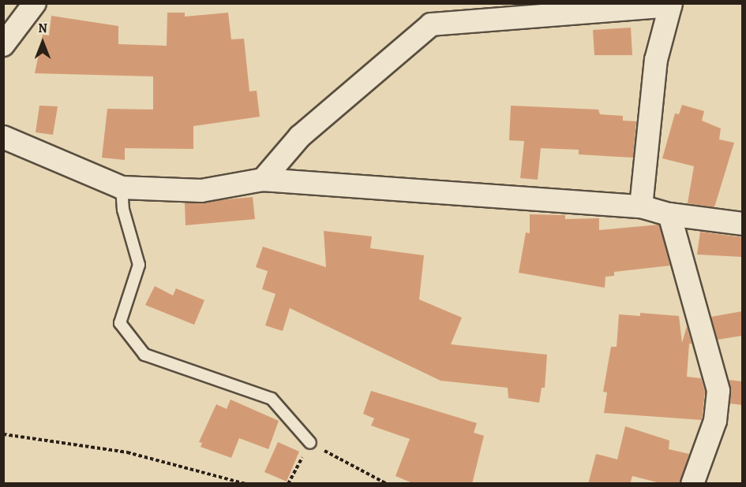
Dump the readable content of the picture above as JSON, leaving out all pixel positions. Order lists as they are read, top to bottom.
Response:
{
  "north": "top"
}
